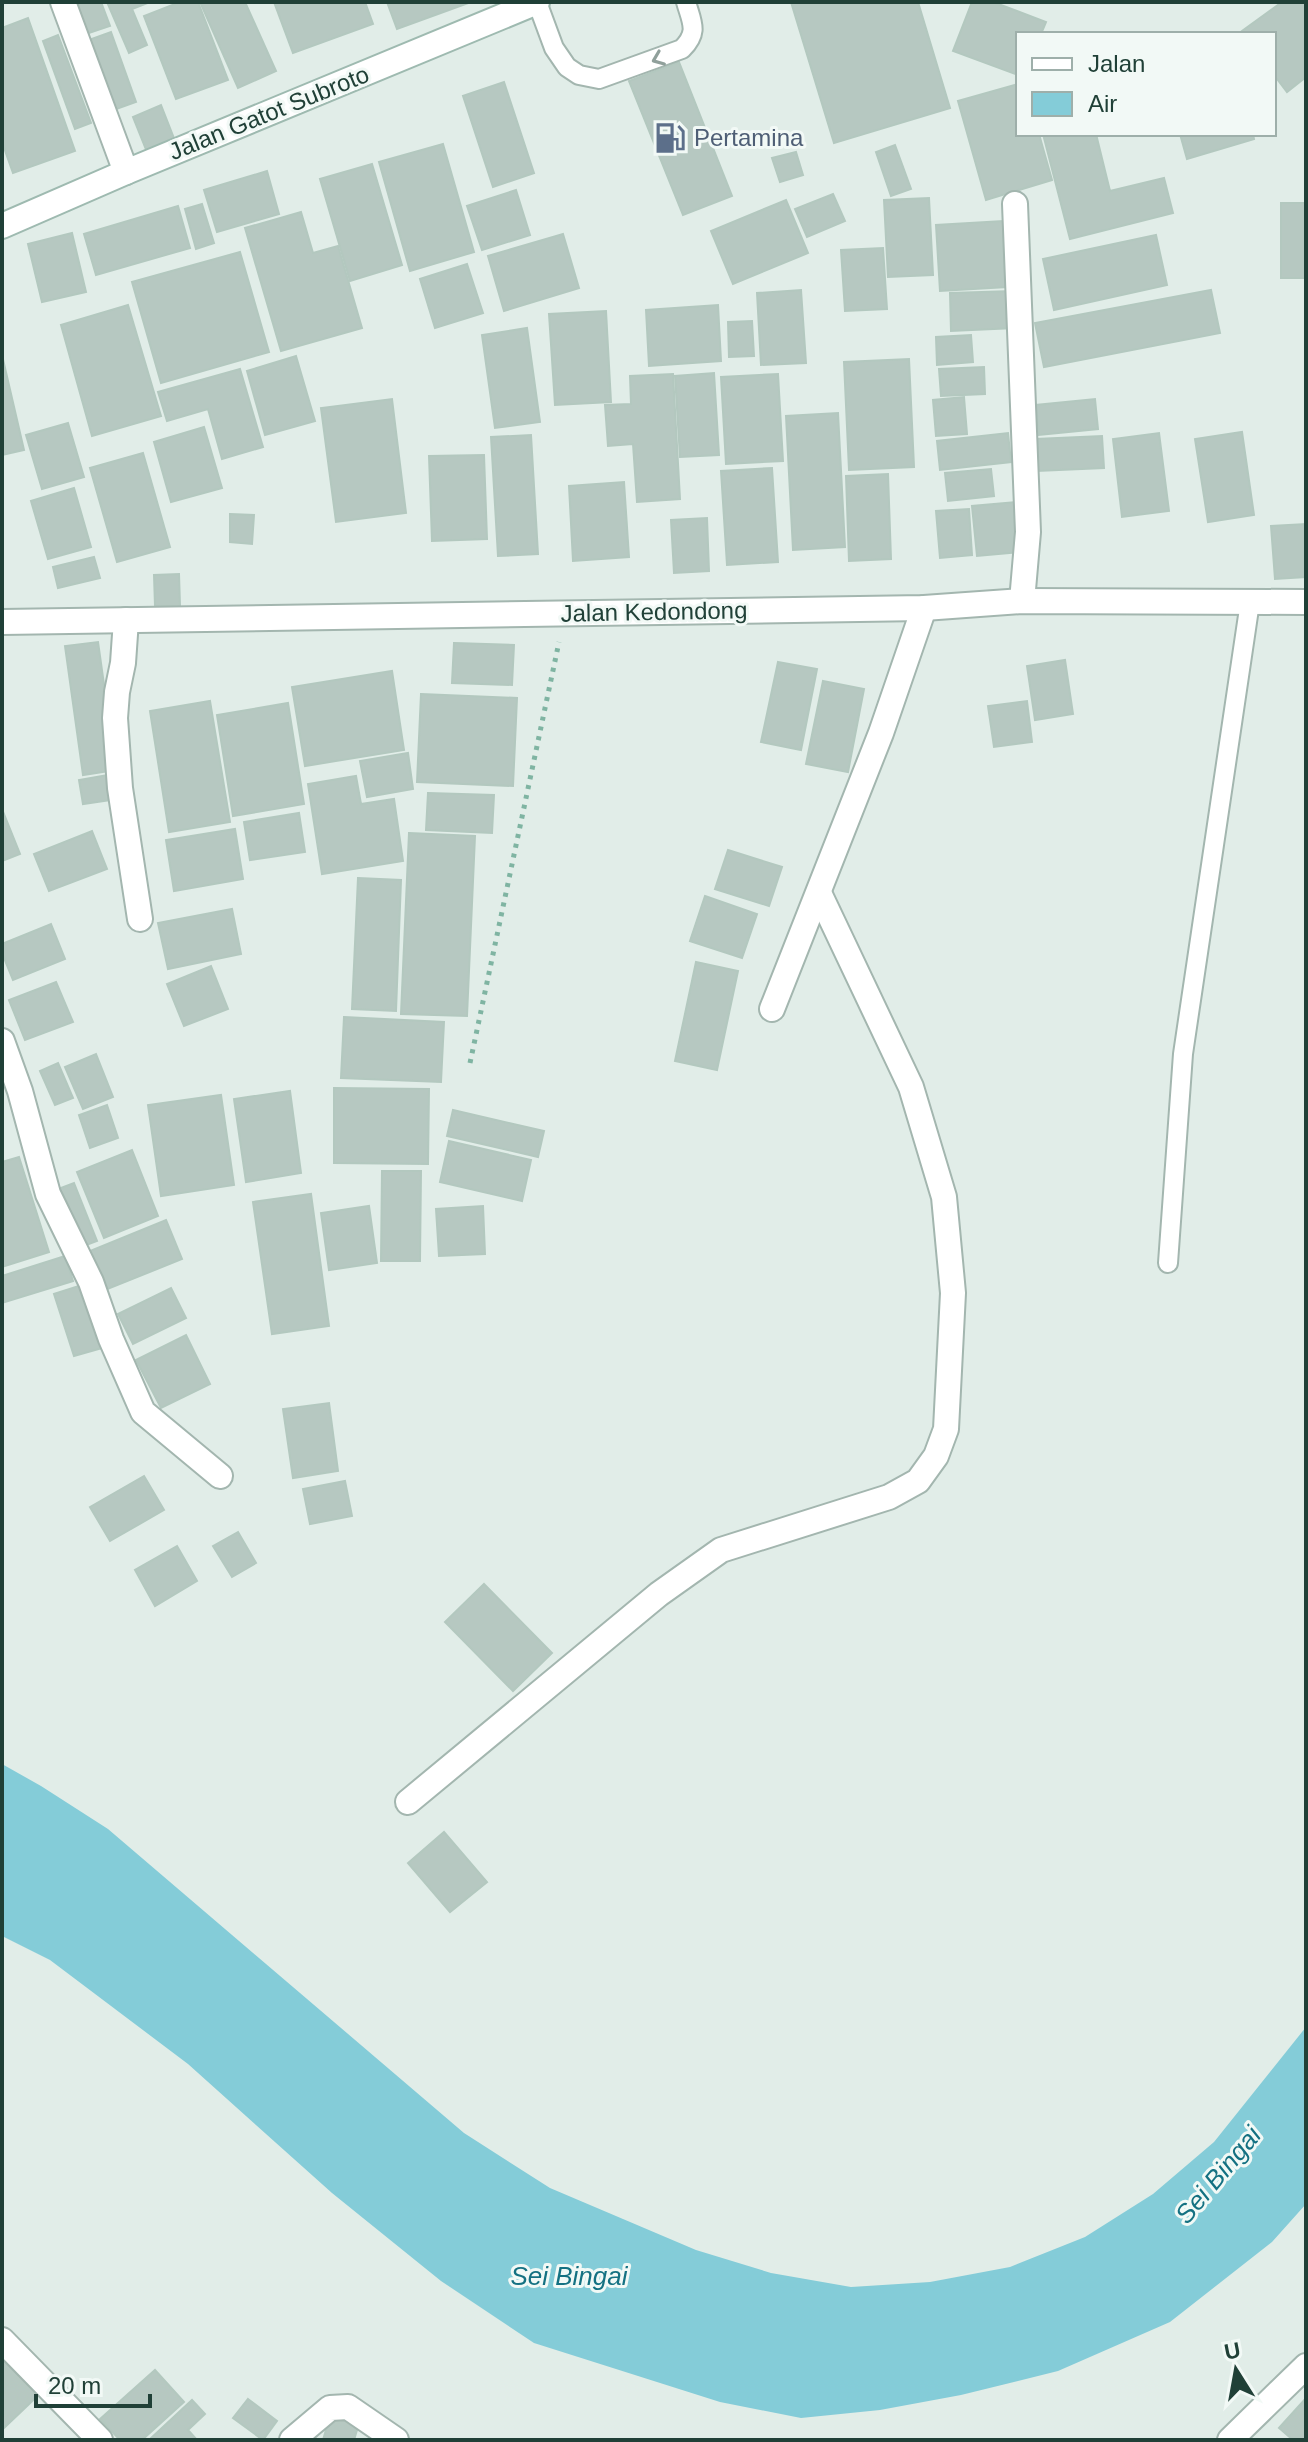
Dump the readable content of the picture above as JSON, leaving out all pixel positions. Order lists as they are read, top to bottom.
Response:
{
  "streets": {
    "street": ["Jalan Gatot Subroto", "Jalan Kedondong"]
  },
  "water": ["Sei Bingai"],
  "places": {
    "fuel station": ["Pertamina"]
  },
  "legend": ["Jalan", "Air"],
  "scale_bar": "20 m",
  "north": "top"
}
